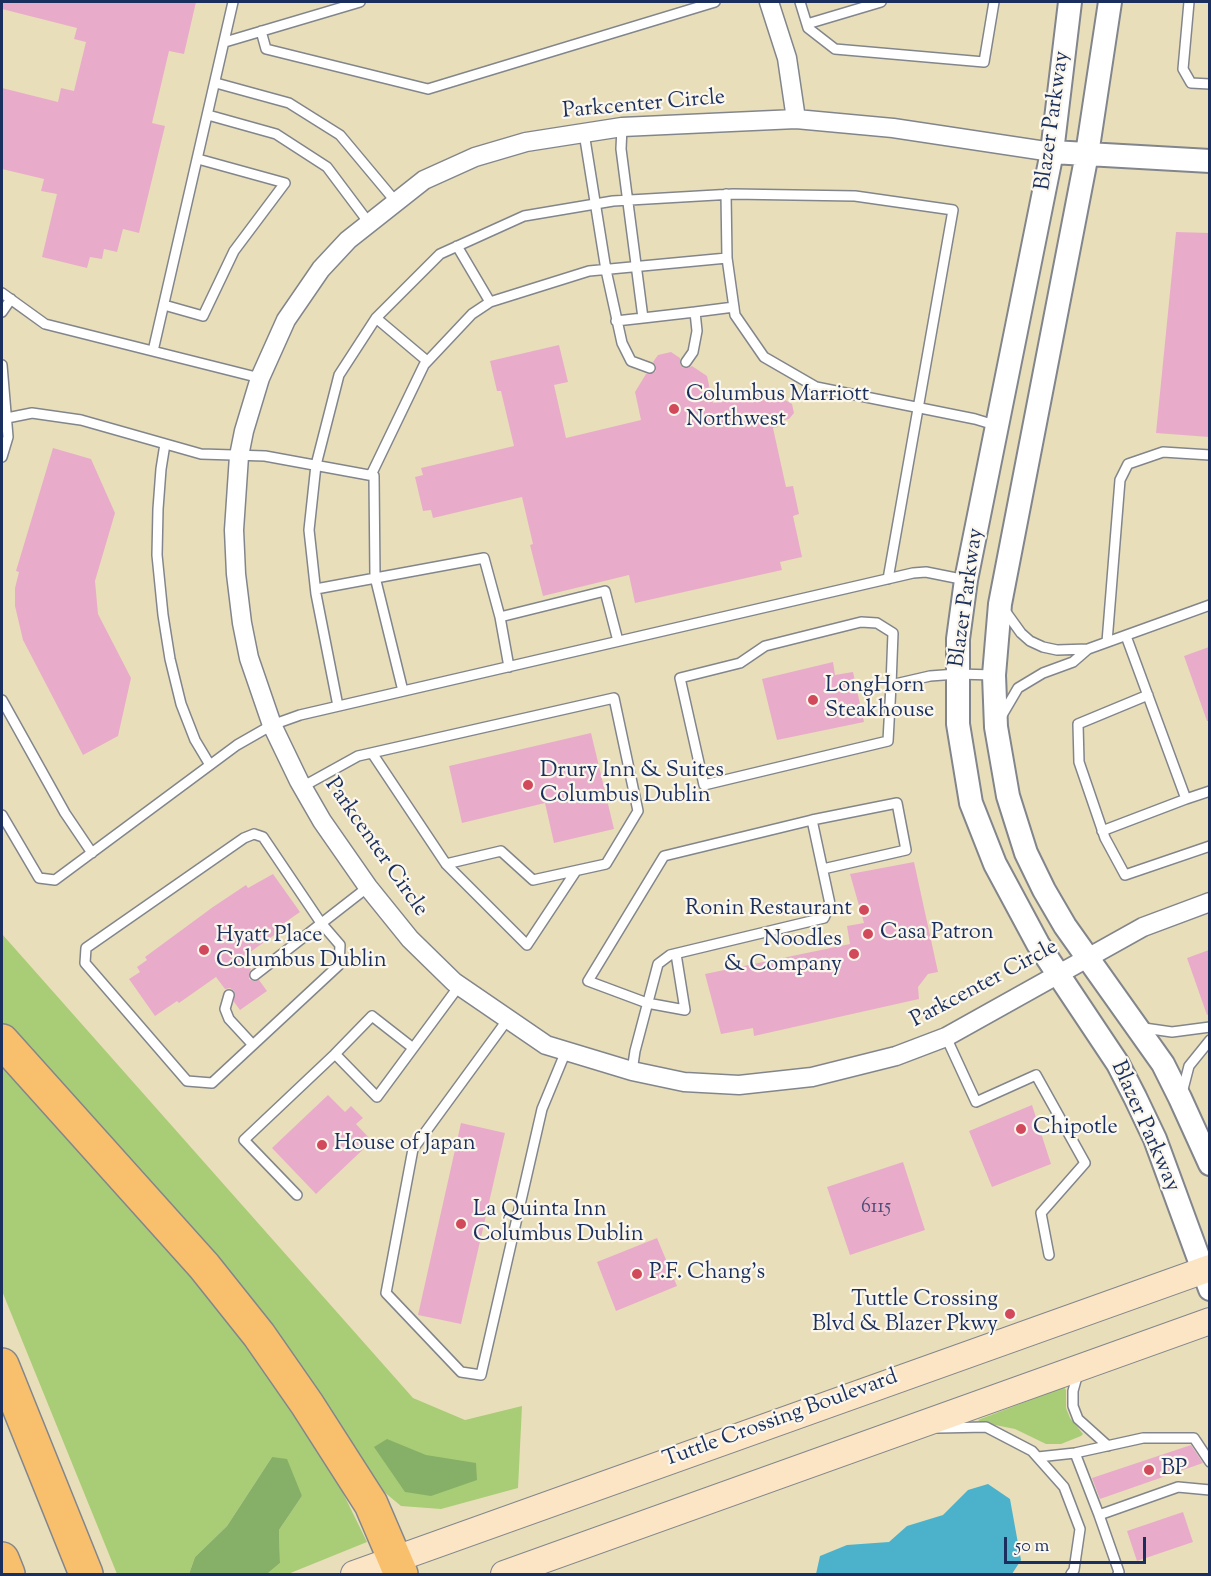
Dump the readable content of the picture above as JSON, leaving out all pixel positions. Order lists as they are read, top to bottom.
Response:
{
  "streets": {
    "main road": ["Tuttle Crossing Boulevard"],
    "street": ["Parkcenter Circle", "Blazer Parkway"]
  },
  "crossings": [
    ["Parkcenter Circle", "Blazer Parkway"],
    ["Blazer Parkway", "Tuttle Crossing Boulevard"]
  ],
  "places": [
    "Columbus Marriott Northwest",
    "LongHorn Steakhouse",
    "Drury Inn & Suites Columbus Dublin",
    "Ronin Restaurant",
    "Casa Patron",
    "Hyatt Place Columbus Dublin",
    "Noodles & Company",
    "Chipotle",
    "House of Japan",
    "La Quinta Inn Columbus Dublin",
    "P.F. Chang's",
    "Tuttle Crossing Blvd & Blazer Pkwy",
    "BP"
  ],
  "house_numbers": ["6115"],
  "scale_bar": "50 m"
}
